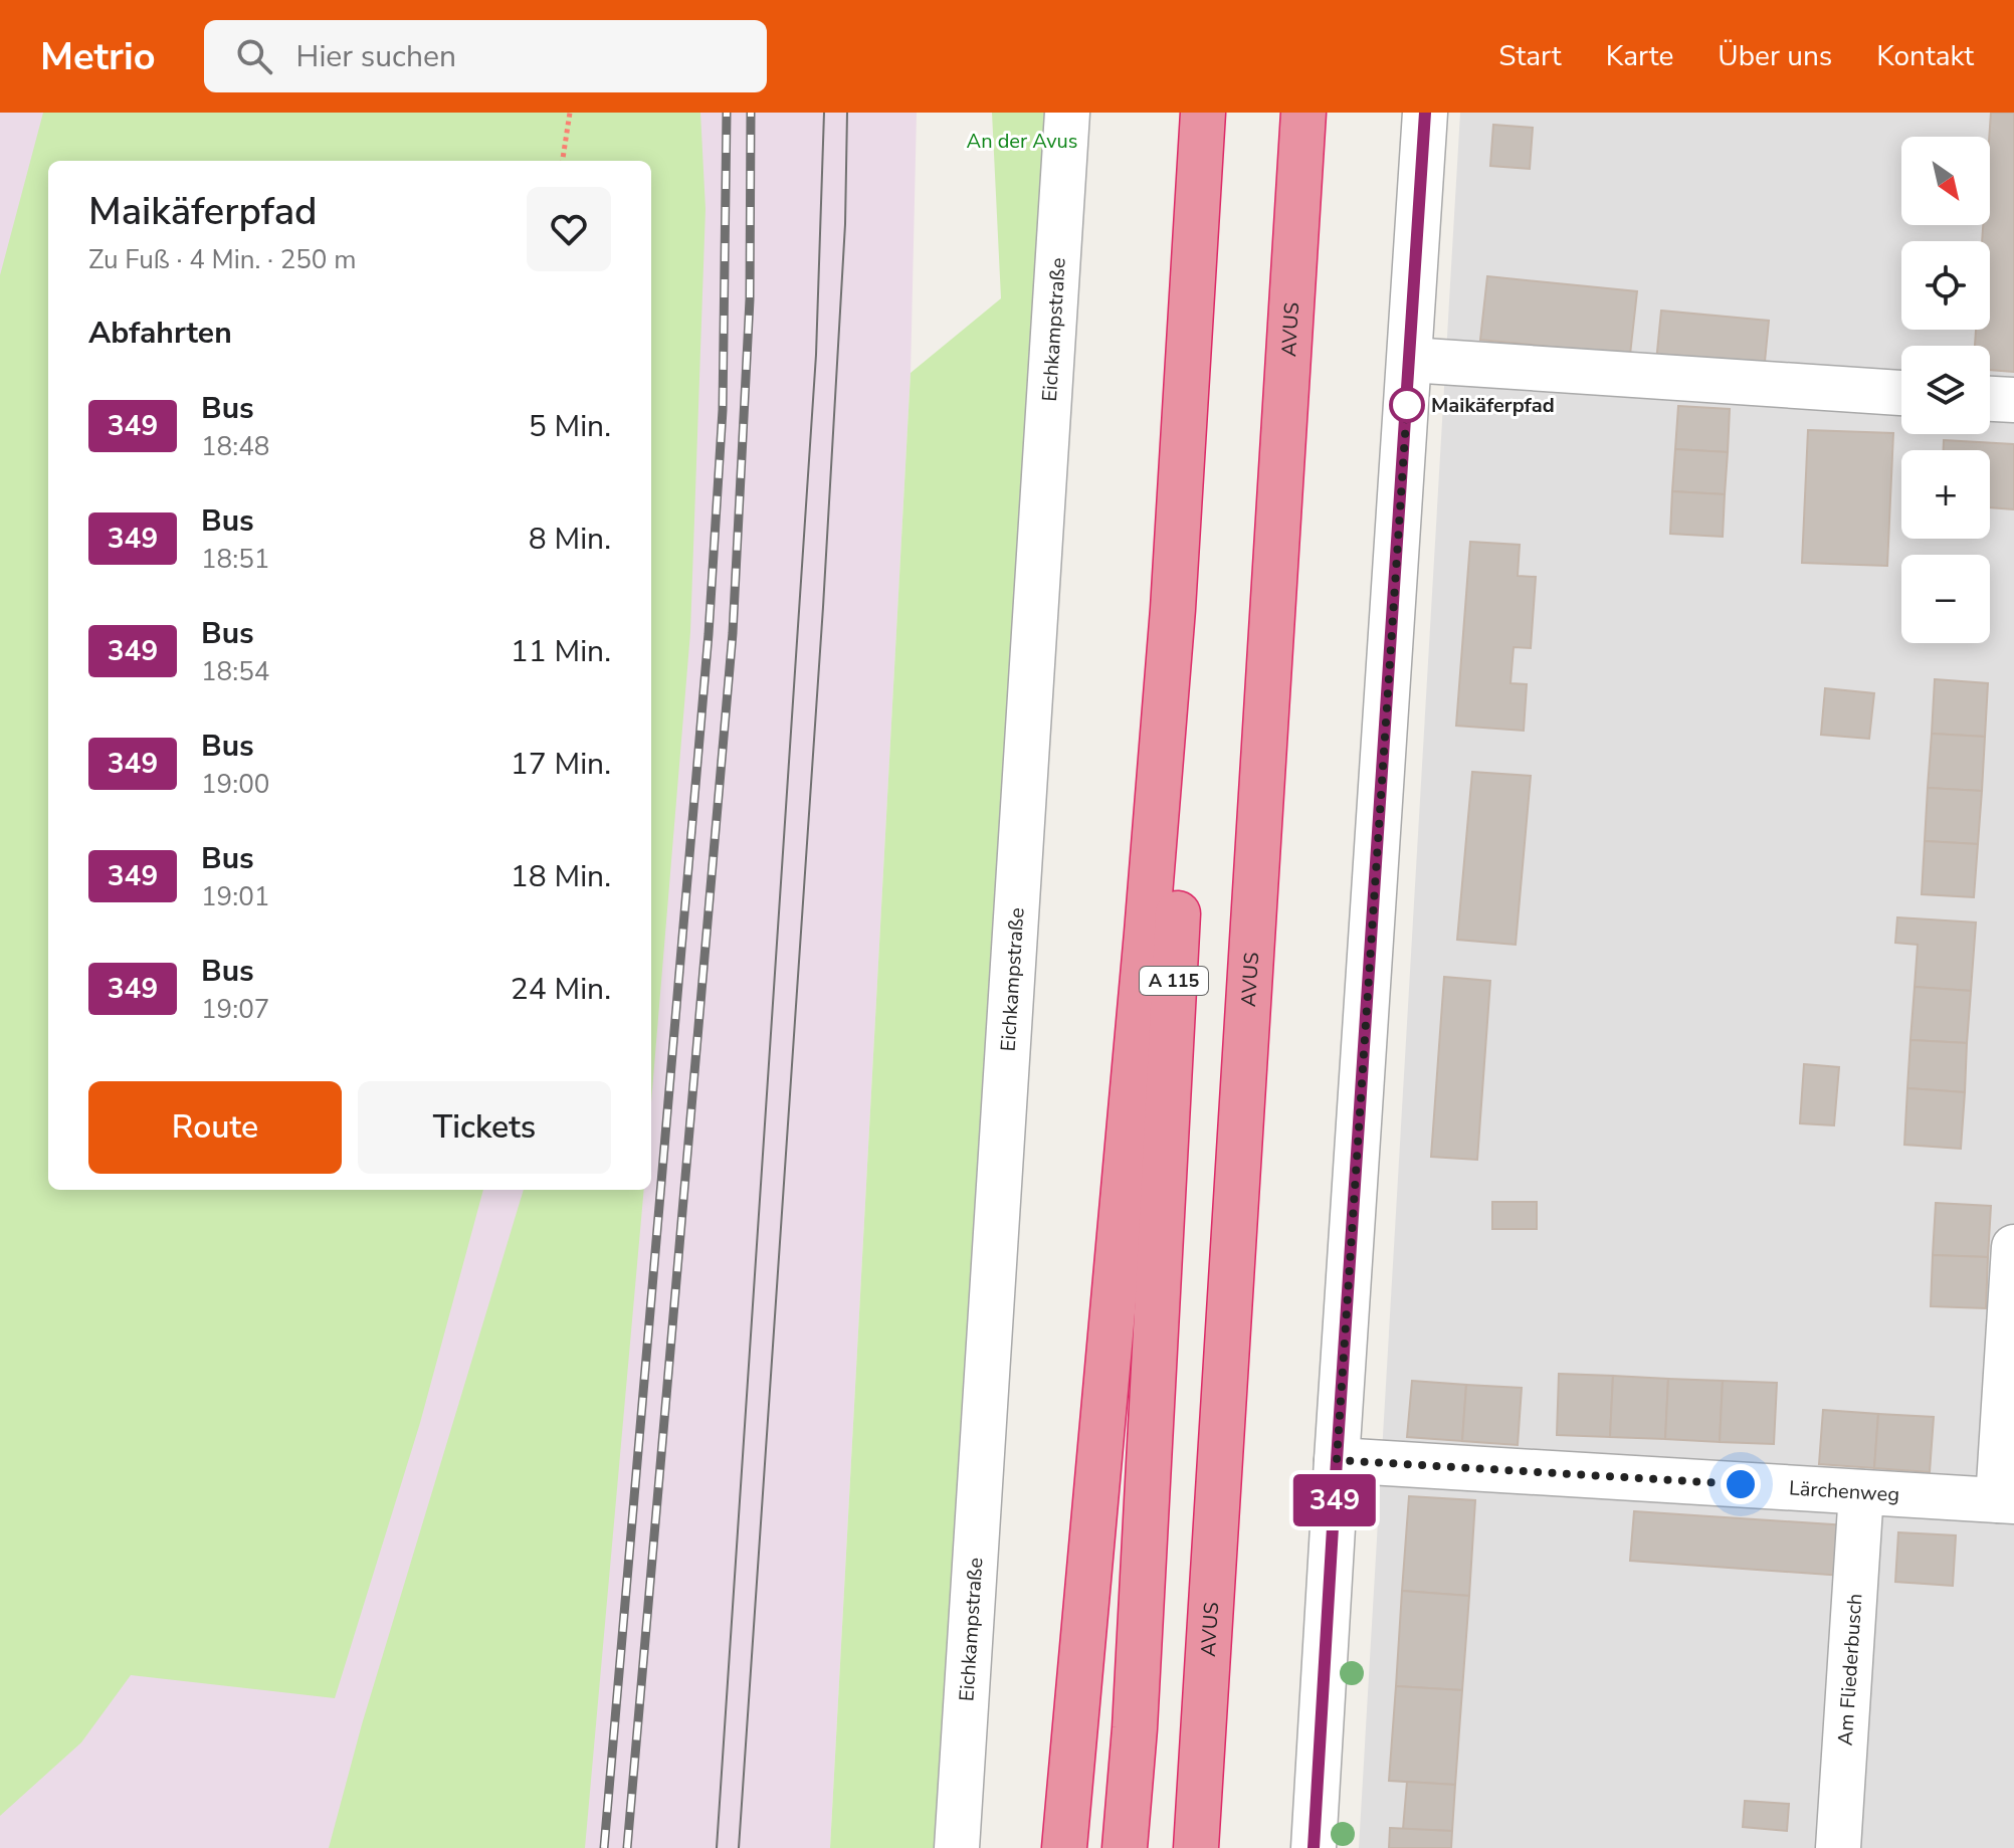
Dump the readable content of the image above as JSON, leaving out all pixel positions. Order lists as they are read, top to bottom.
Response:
{
  "streets": {
    "highway": ["AVUS", "A 115"],
    "street": ["Eichkampstraße", "Lärchenweg", "Am Fliederbusch"]
  },
  "crossings": [
    ["Lärchenweg", "Am Fliederbusch"]
  ],
  "parks": ["An der Avus"],
  "places": ["Maikäferpfad"],
  "lines": ["bus line 349"],
  "north": "bottom right",
  "page": {
    "header": "Metrio",
    "search": "Hier suchen",
    "nav": [
      "Start",
      "Karte",
      "Über uns",
      "Kontakt"
    ],
    "on_map": "349",
    "map_buttons": ["+", "−"],
    "heading": [
      ["Maikäferpfad", "Zu Fuß · 4 Min. · 250 m"],
      "Abfahrten"
    ],
    "list": [
      {
        "mark": "349",
        "name": "Bus",
        "note": "18:48",
        "value": "5 Min."
      },
      {
        "mark": "349",
        "name": "Bus",
        "note": "18:51",
        "value": "8 Min."
      },
      {
        "mark": "349",
        "name": "Bus",
        "note": "18:54",
        "value": "11 Min."
      },
      {
        "mark": "349",
        "name": "Bus",
        "note": "19:00",
        "value": "17 Min."
      },
      {
        "mark": "349",
        "name": "Bus",
        "note": "19:01",
        "value": "18 Min."
      },
      {
        "mark": "349",
        "name": "Bus",
        "note": "19:07",
        "value": "24 Min."
      }
    ],
    "buttons": ["Route", "Tickets"]
  }
}
